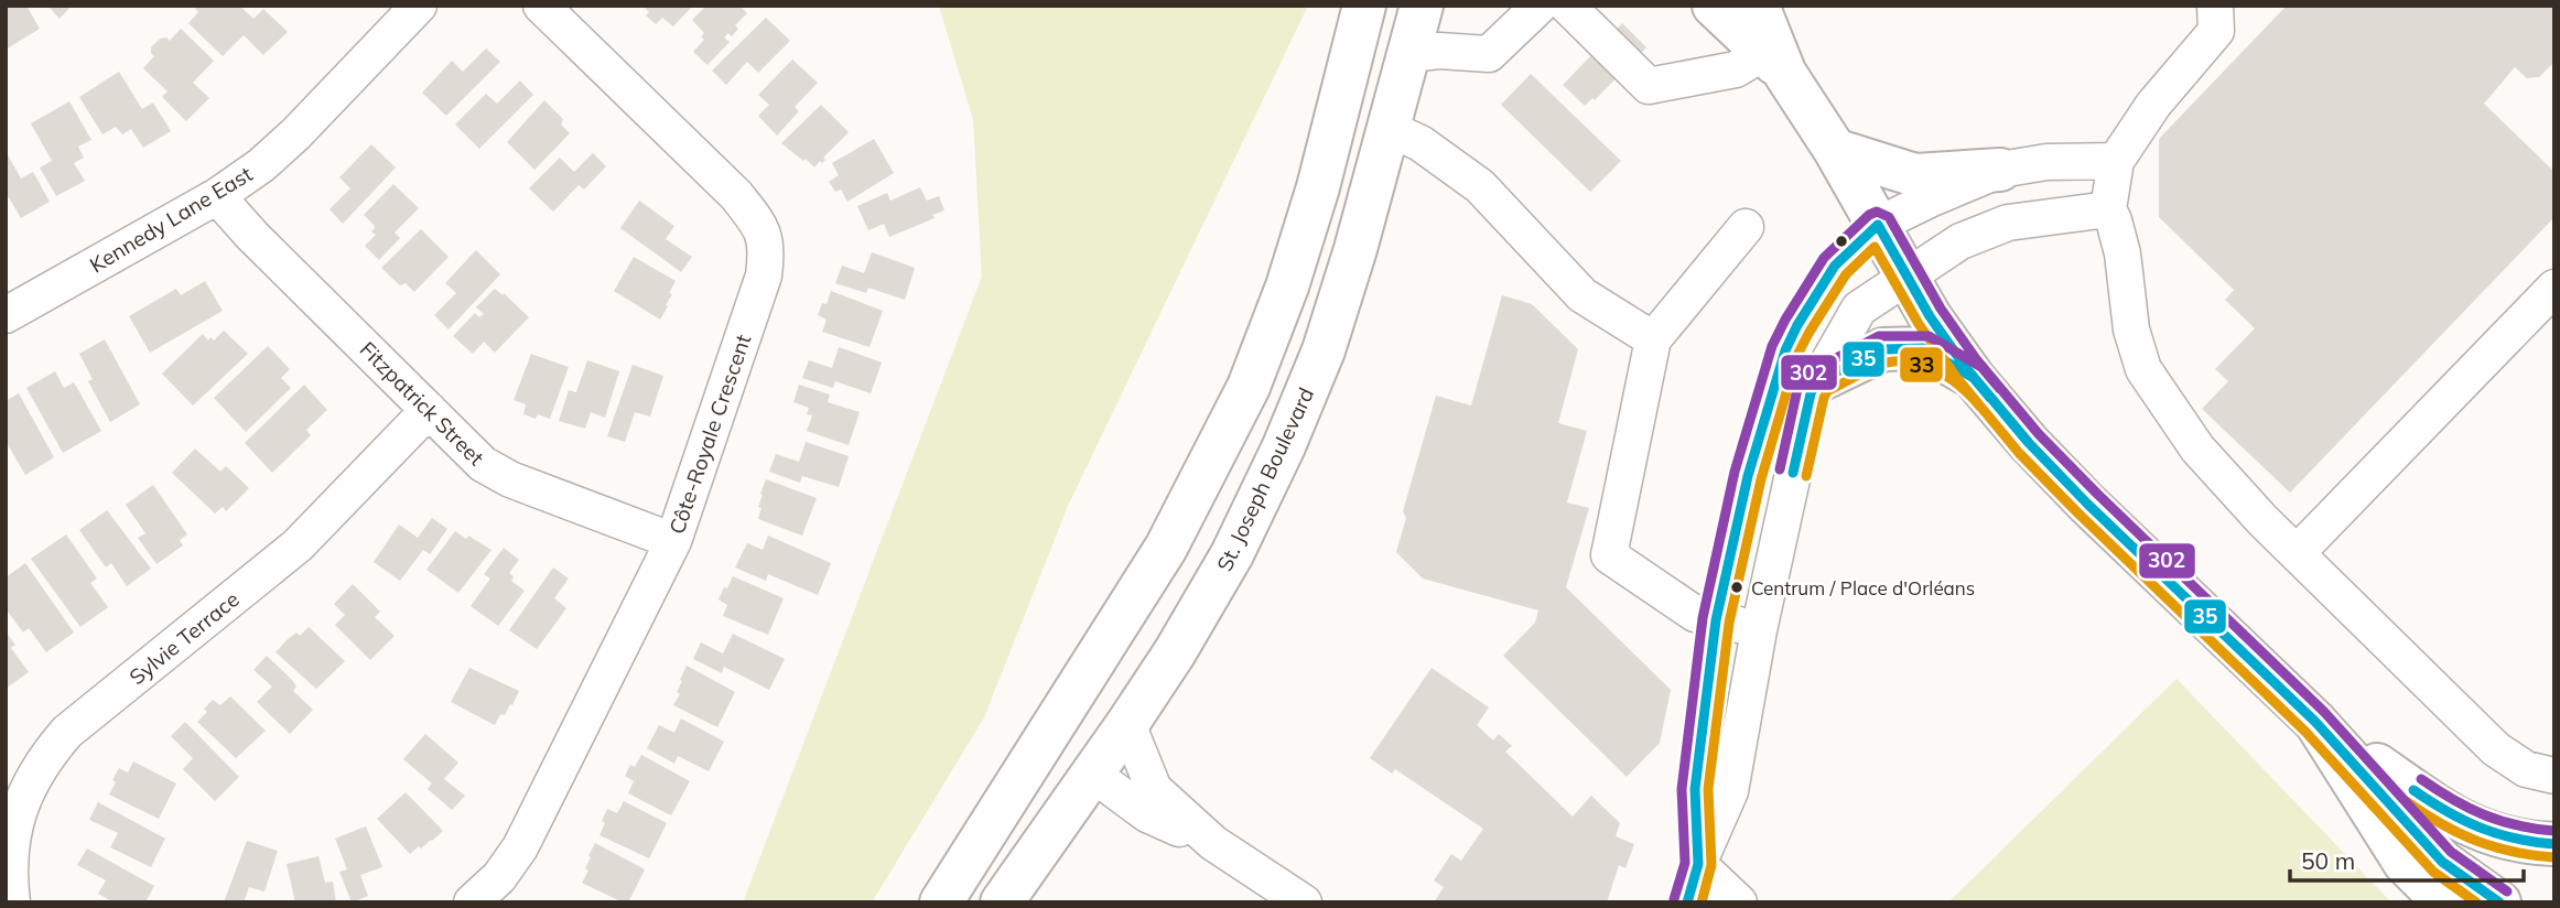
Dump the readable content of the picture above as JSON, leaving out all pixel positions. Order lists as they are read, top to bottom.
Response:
{
  "streets": {
    "main road": ["St. Joseph Boulevard"],
    "street": [
      "Kennedy Lane East",
      "Fitzpatrick Street",
      "Côte-Royale Crescent",
      "Sylvie Terrace"
    ]
  },
  "crossings": [
    ["Kennedy Lane East", "Fitzpatrick Street"],
    ["Fitzpatrick Street", "Côte-Royale Crescent"],
    ["Fitzpatrick Street", "Sylvie Terrace"]
  ],
  "places": ["Centrum / Place d'Orléans"],
  "lines": ["transit line 302", "transit line 35", "transit line 33"],
  "scale_bar": "50 m"
}
